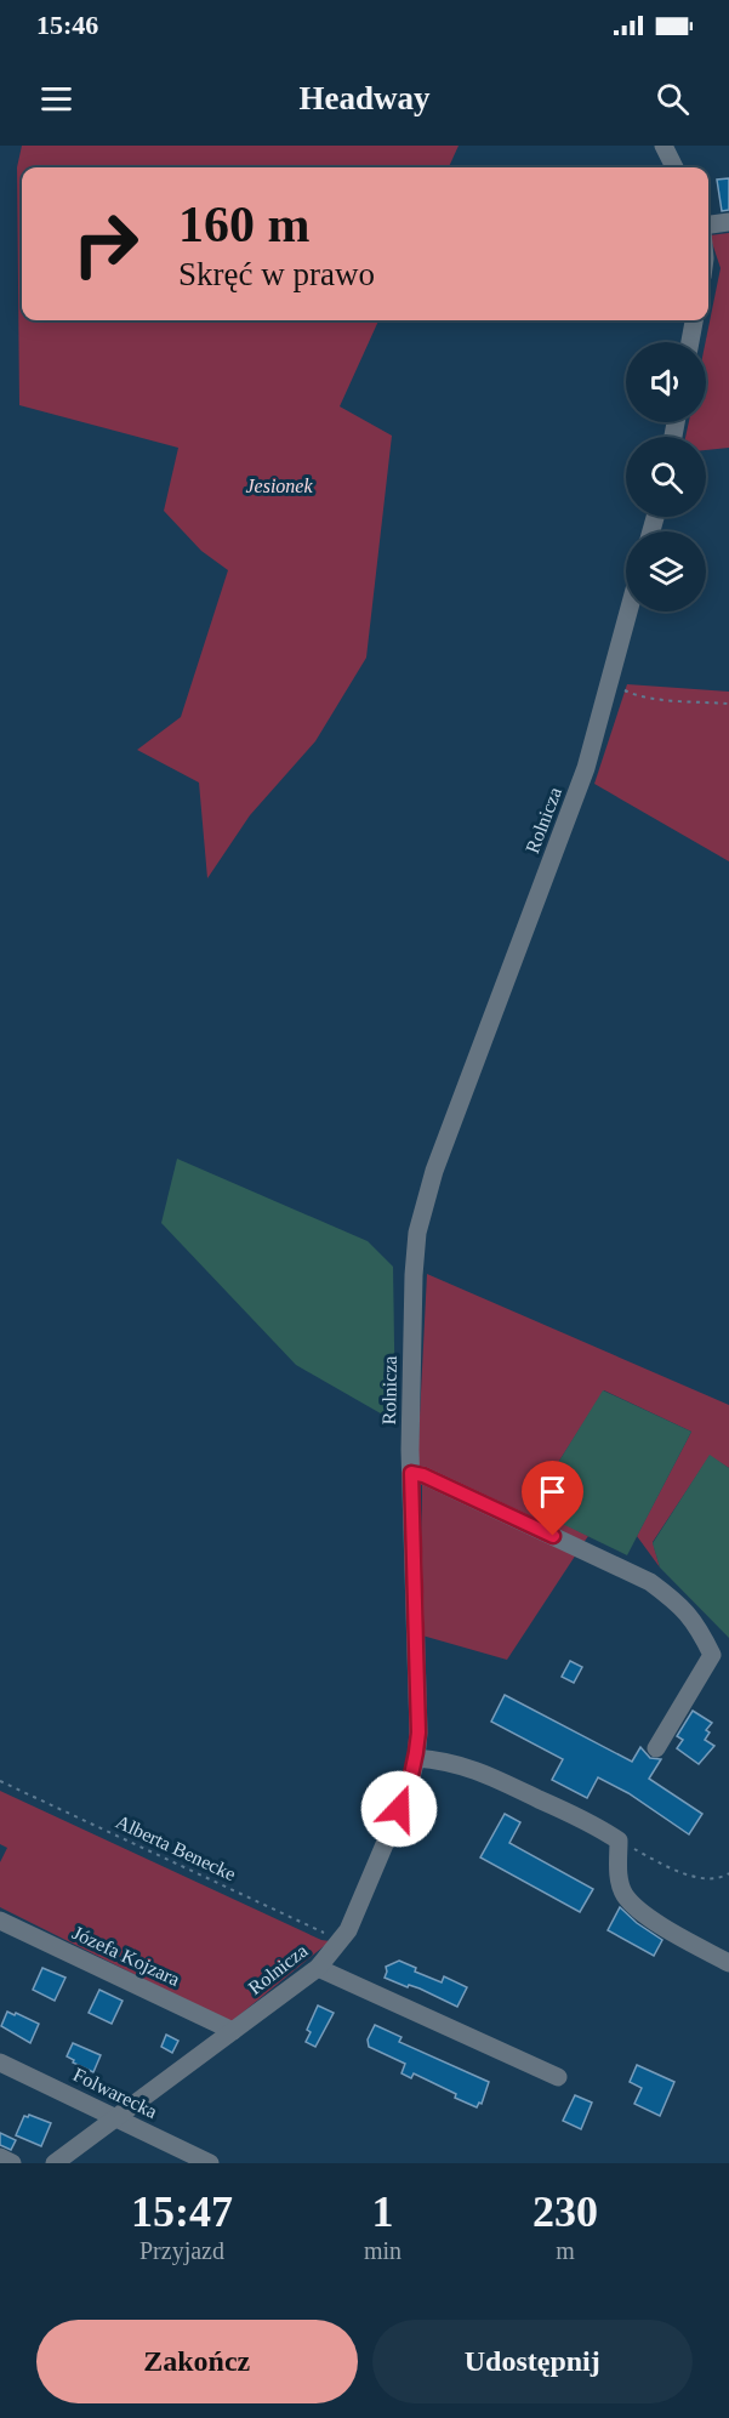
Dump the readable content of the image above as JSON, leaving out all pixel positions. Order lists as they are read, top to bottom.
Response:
{
  "streets": {
    "street": ["Rolnicza", "Józefa Kojzara", "Folwarecka"],
    "path": ["Alberta Benecke"]
  },
  "crossings": [
    ["Rolnicza", "Alberta Benecke"],
    ["Rolnicza", "Józefa Kojzara"],
    ["Rolnicza", "Folwarecka"]
  ],
  "parks": ["Jesionek"],
  "page": {
    "status": "15:46",
    "header": "Headway",
    "turn": ["160 m", "Skręć w prawo"],
    "eta": [
      "15:47",
      "Przyjazd",
      "1",
      "min",
      "230",
      "m"
    ],
    "buttons": ["Zakończ", "Udostępnij"]
  }
}
